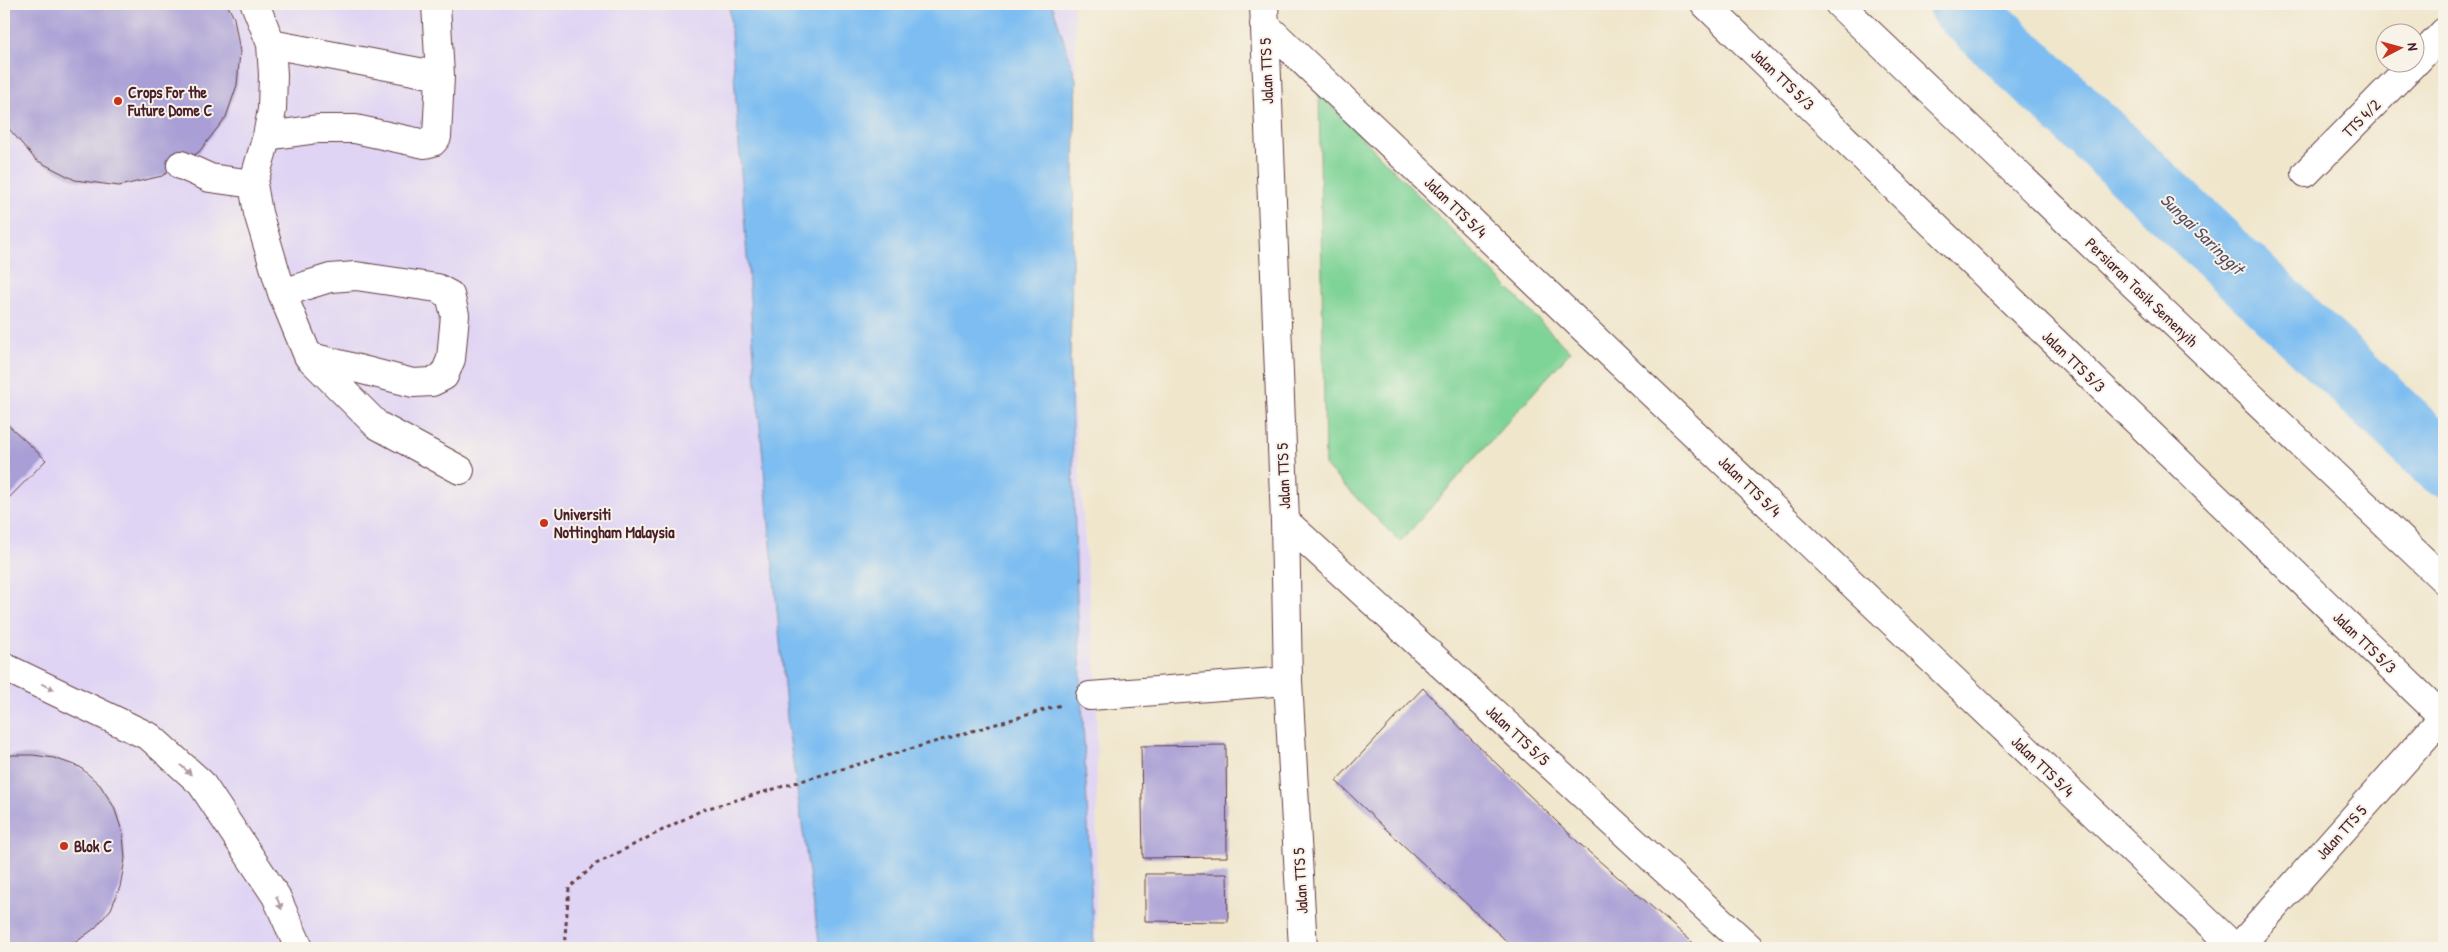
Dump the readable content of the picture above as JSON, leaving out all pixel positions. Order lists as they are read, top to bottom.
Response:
{
  "streets": {
    "street": [
      "Jalan TTS 5",
      "Jalan TTS 5/3",
      "TTS 4/2",
      "Jalan TTS 5/4",
      "Persiaran Tasik Semenyih",
      "Jalan TTS 5/5"
    ]
  },
  "crossings": [
    ["Jalan TTS 5", "Jalan TTS 5/3"],
    ["Jalan TTS 5", "Jalan TTS 5/4"],
    ["Jalan TTS 5", "Jalan TTS 5/5"]
  ],
  "water": ["Sungai Saringgit"],
  "places": ["Crops For the Future Dome C", "Universiti Nottingham Malaysia", "Blok C"],
  "north": "right"
}
